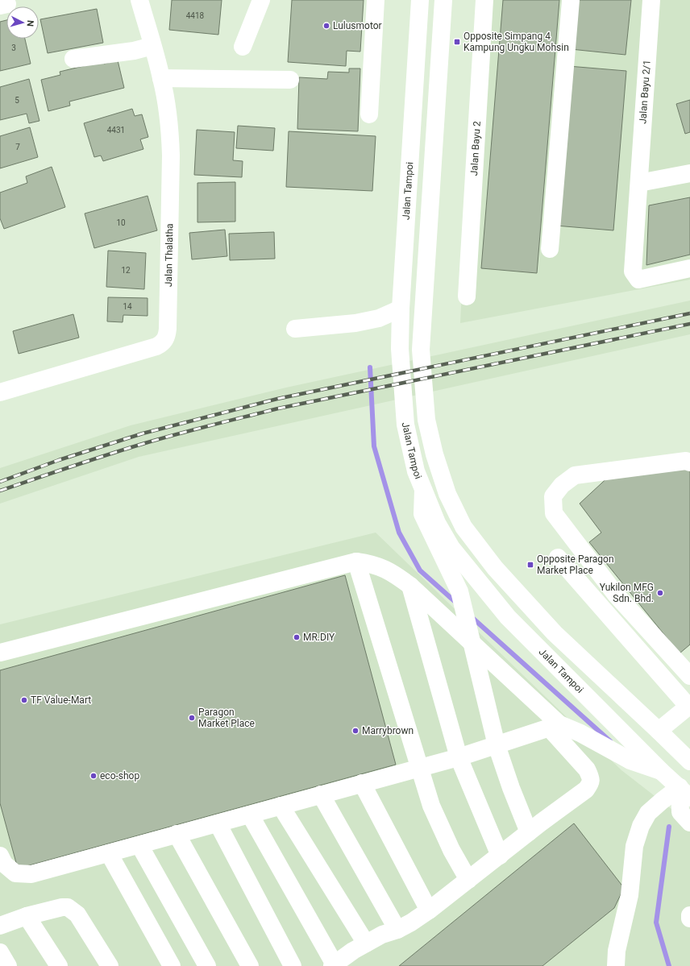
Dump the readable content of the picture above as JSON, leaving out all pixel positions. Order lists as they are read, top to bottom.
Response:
{
  "streets": {
    "main road": [
      "Jalan Bayu 2/1",
      "Jalan Bayu 2",
      "Jalan Tampoi",
      "Jalan Thalatha"
    ]
  },
  "places": {
    "other": [
      "Lulusmotor",
      "Yukilon MFG Sdn. Bhd.",
      "MR.DIY",
      "TF Value-Mart",
      "Paragon Market Place",
      "Marrybrown",
      "eco-shop"
    ],
    "transit": ["Opposite Simpang 4 Kampung Ungku Mohsin", "Opposite Paragon Market Place"]
  },
  "house_numbers": [
    "4418",
    "3",
    "5",
    "4431",
    "7",
    "10",
    "12",
    "14"
  ],
  "north": "right"
}
